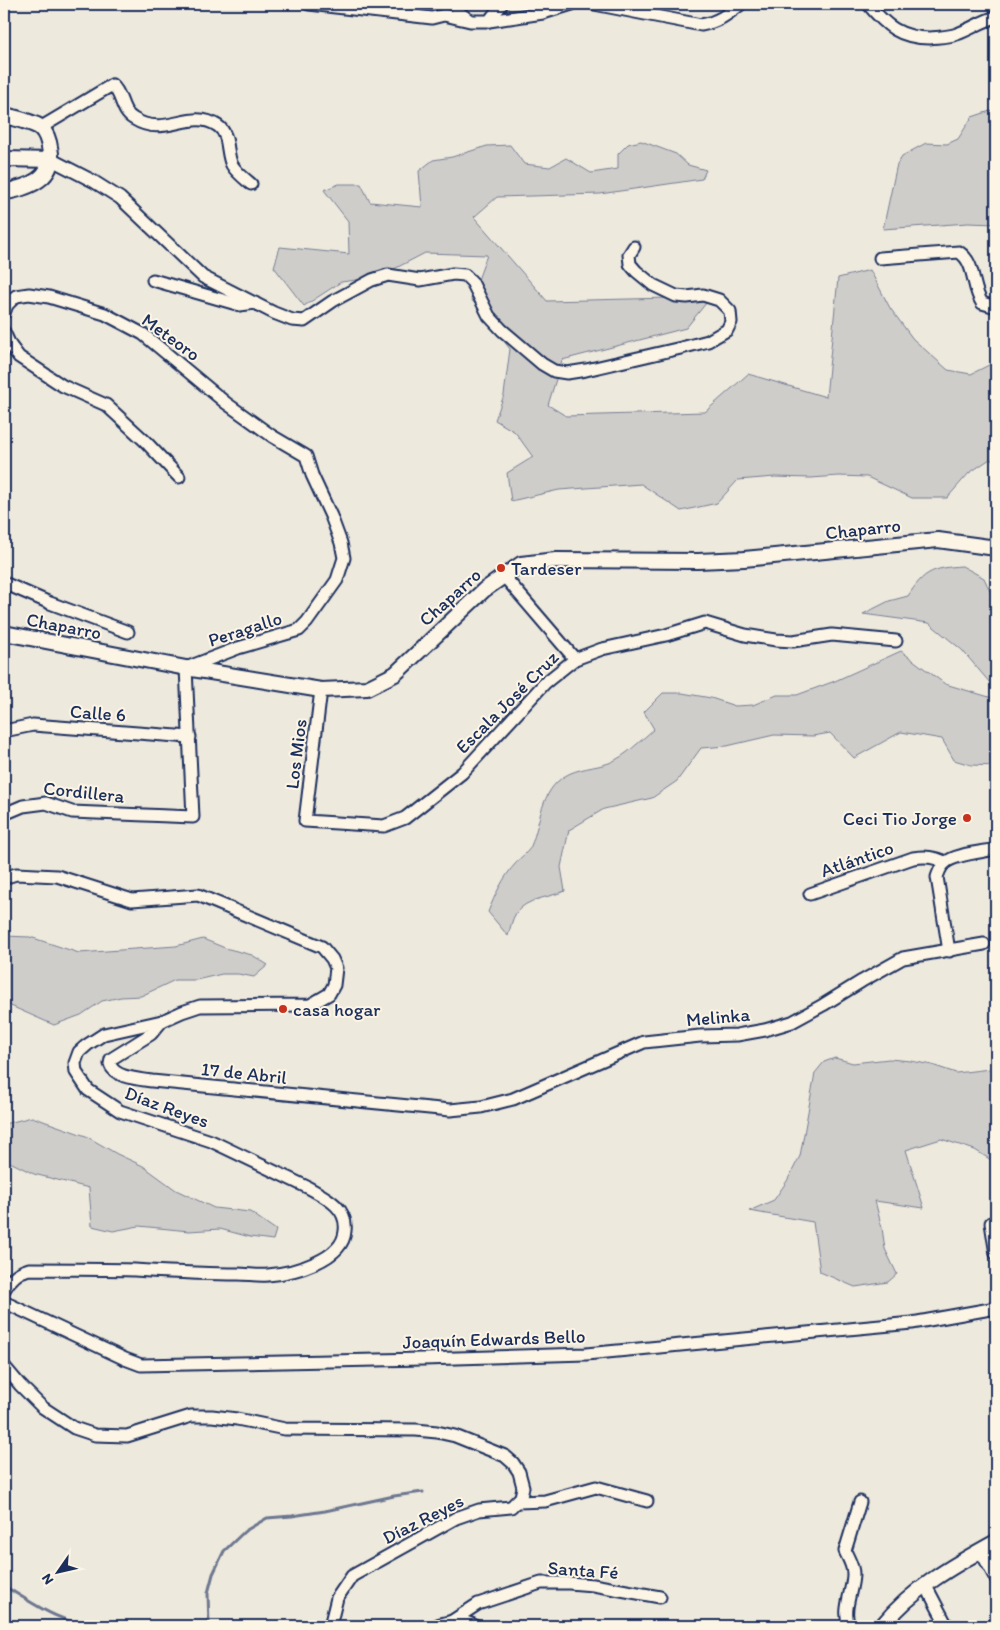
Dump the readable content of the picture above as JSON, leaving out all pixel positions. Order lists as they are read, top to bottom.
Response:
{
  "streets": {
    "street": [
      "Meteoro",
      "Chaparro",
      "Peragallo",
      "Escala José Cruz",
      "Calle 6",
      "Los Mios",
      "Cordillera",
      "Atlántico",
      "Melinka",
      "17 de Abril",
      "Díaz Reyes",
      "Joaquín Edwards Bello",
      "Santa Fé"
    ]
  },
  "crossings": [
    ["Meteoro", "Peragallo"],
    ["Chaparro", "Peragallo"],
    ["Chaparro", "Los Mios"],
    ["Escala José Cruz", "Los Mios"],
    ["Calle 6", "Cordillera"],
    ["Melinka", "17 de Abril"],
    ["17 de Abril", "Díaz Reyes"]
  ],
  "places": ["Tardeser", "Ceci Tio Jorge", "casa hogar"],
  "north": "bottom left"
}
